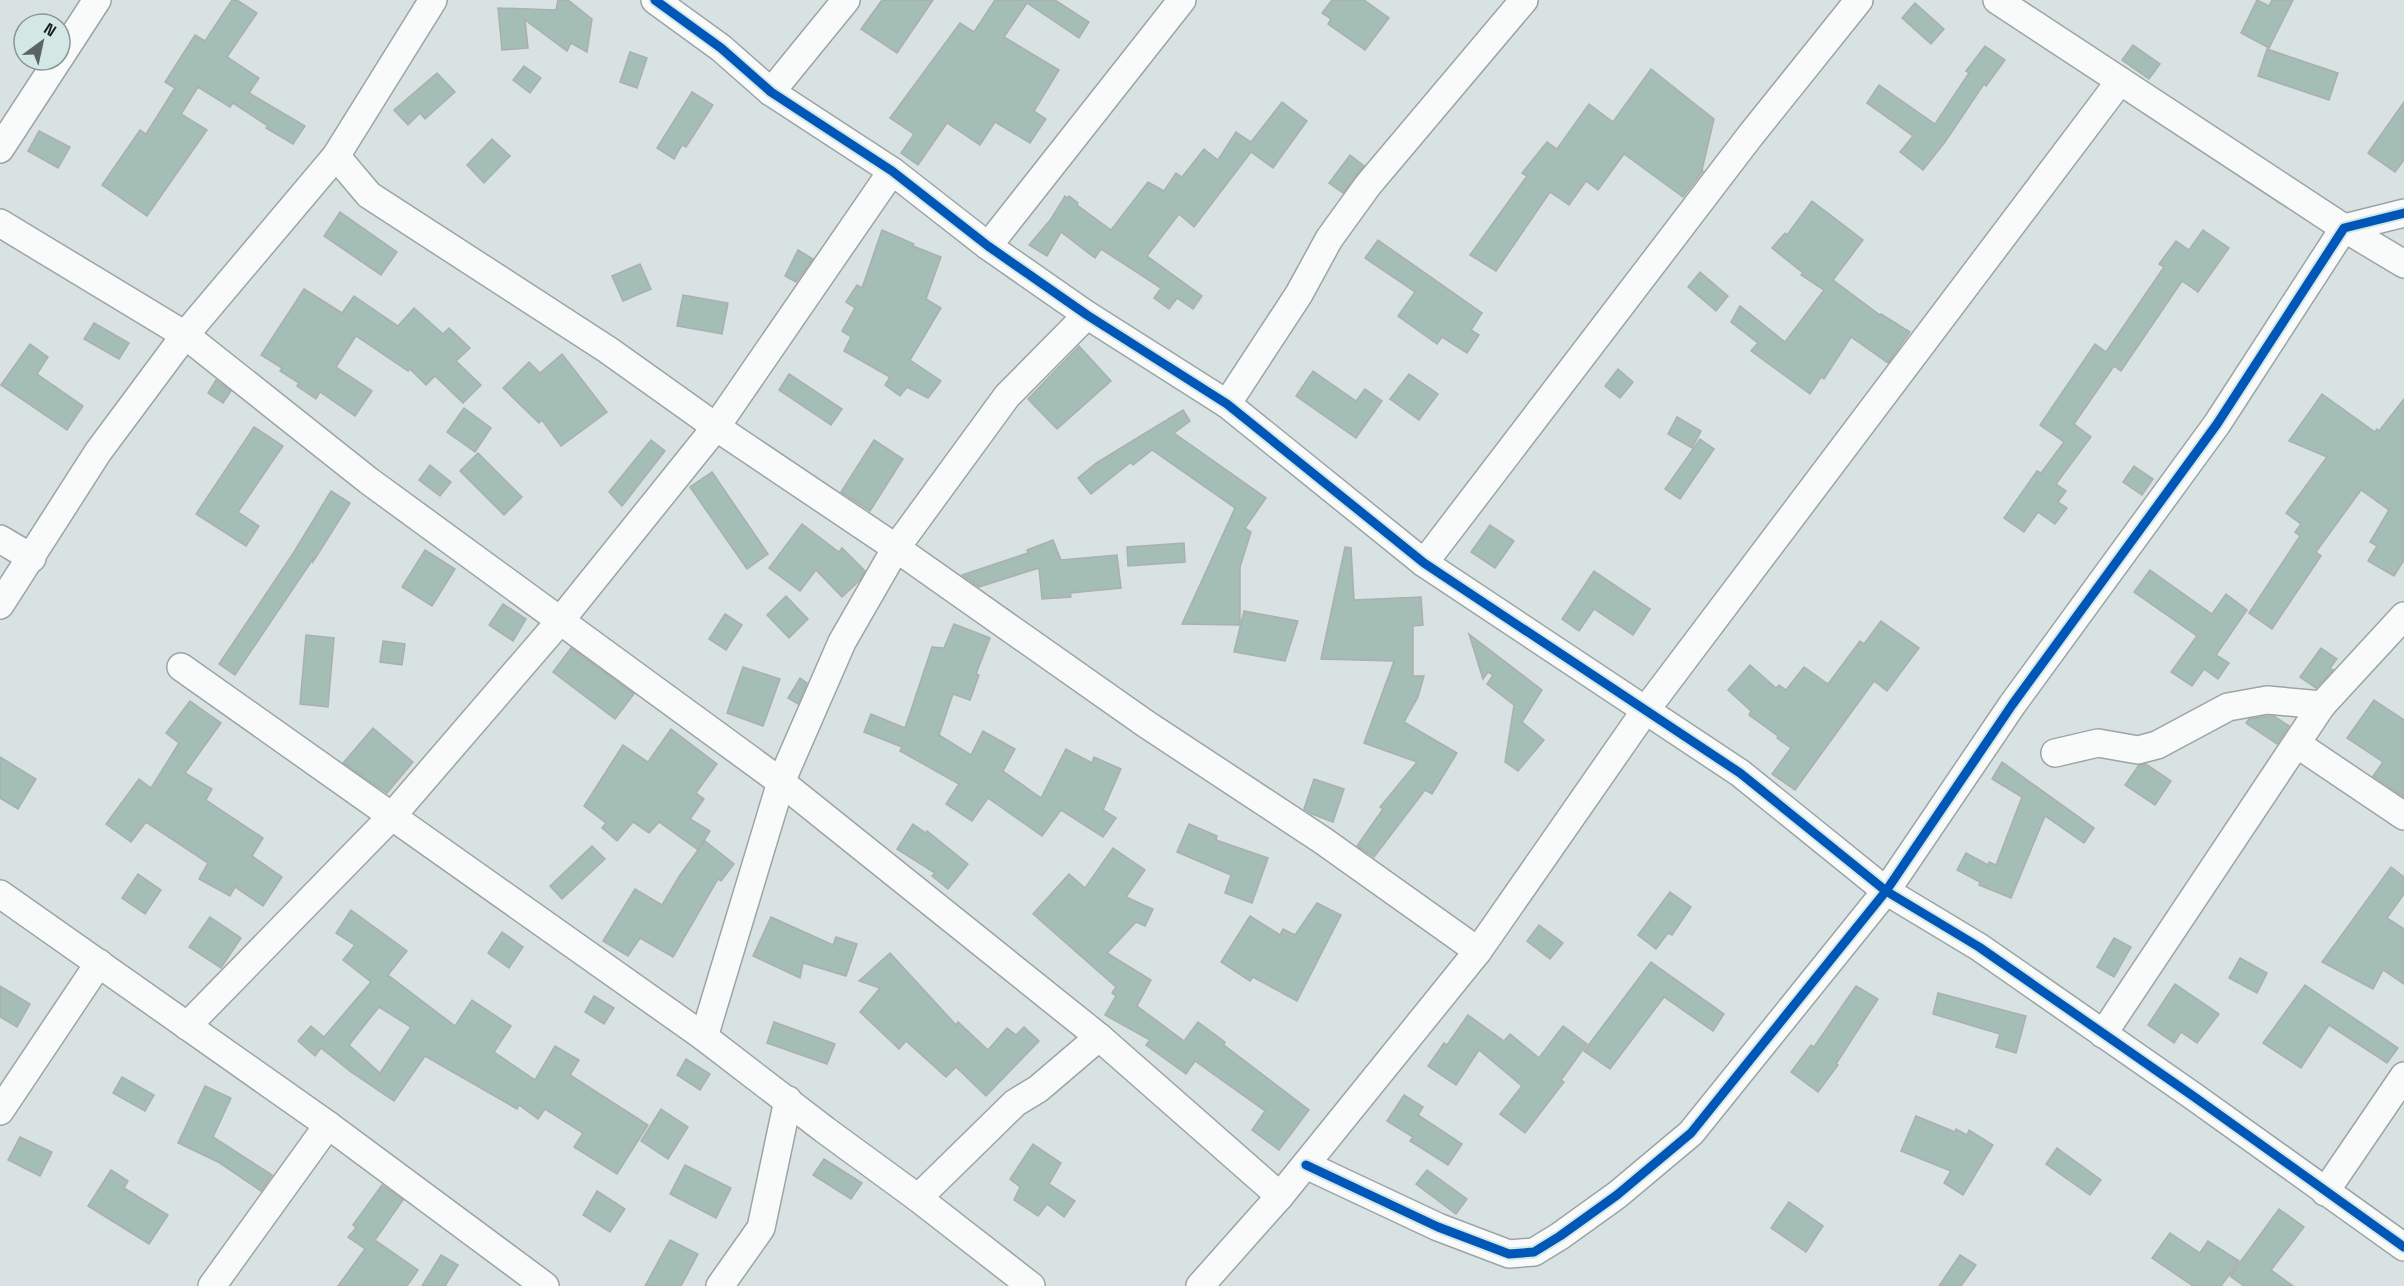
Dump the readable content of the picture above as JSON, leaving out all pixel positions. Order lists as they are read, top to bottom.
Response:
{
  "north": "top right"
}
